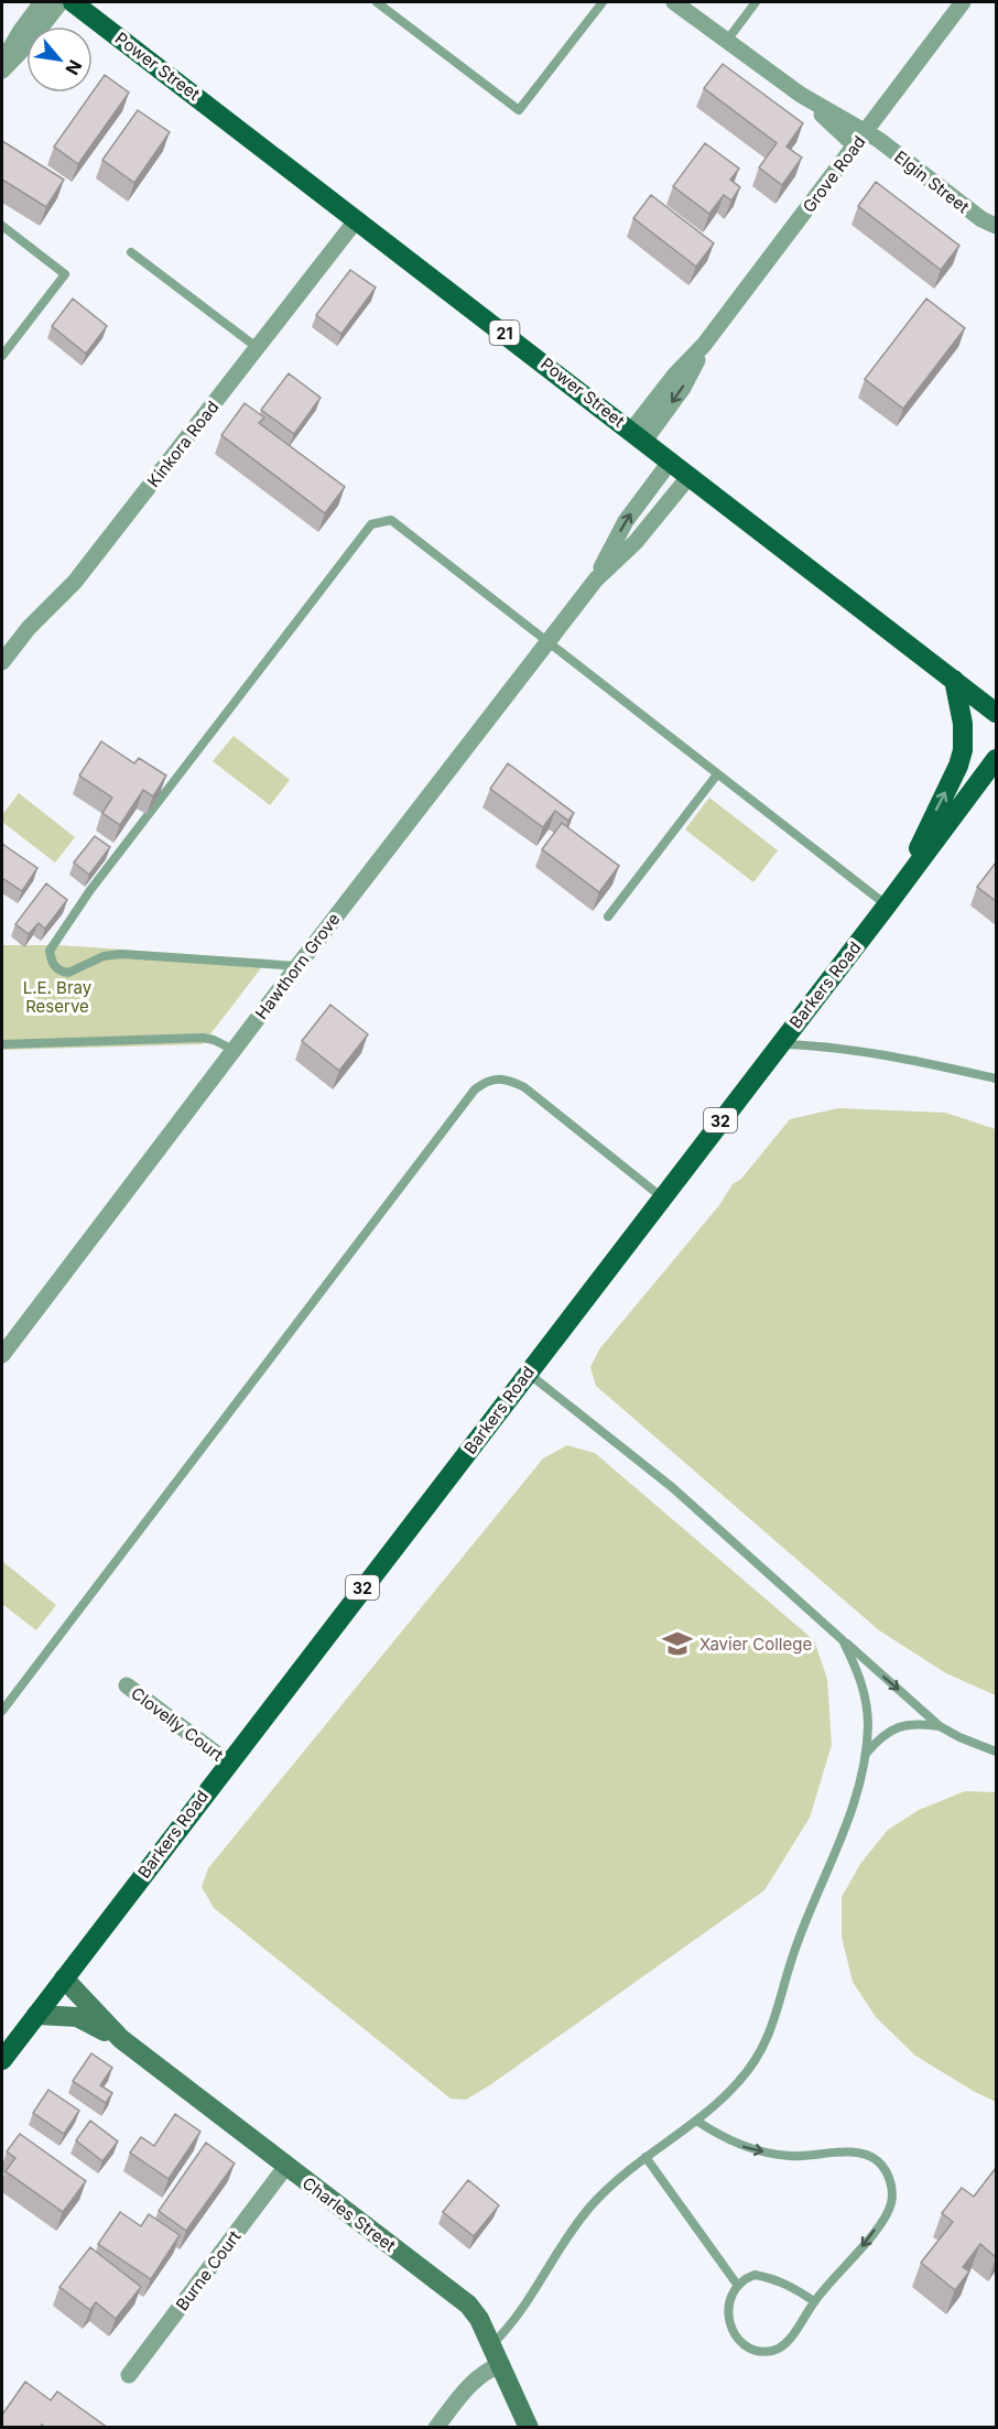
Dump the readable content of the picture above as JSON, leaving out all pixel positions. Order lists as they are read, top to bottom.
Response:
{
  "streets": {
    "main road": [
      "Power Street",
      "21",
      "Barkers Road",
      "32"
    ],
    "street": [
      "Grove Road",
      "Elgin Street",
      "Kinkora Road",
      "Hawthorn Grove",
      "Clovelly Court",
      "Charles Street",
      "Burne Court"
    ]
  },
  "crossings": [
    ["Power Street", "Grove Road"],
    ["Power Street", "Kinkora Road"],
    ["Power Street", "Hawthorn Grove"],
    ["Grove Road", "Elgin Street"],
    ["Barkers Road", "Clovelly Court"],
    ["Barkers Road", "Charles Street"],
    ["Charles Street", "Burne Court"]
  ],
  "parks": ["L.E. Bray Reserve"],
  "places": {
    "school or university": ["Xavier College"]
  },
  "north": "bottom right"
}
